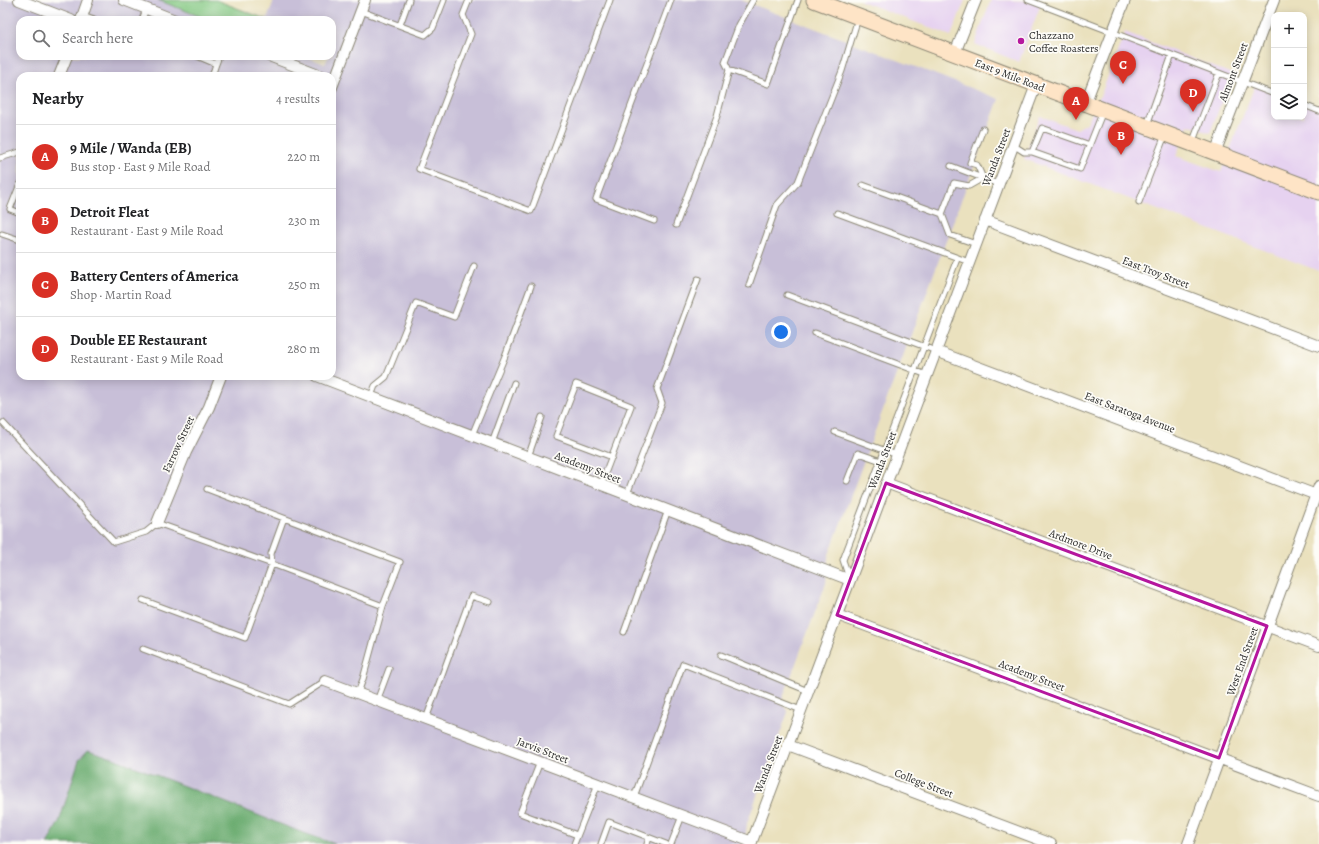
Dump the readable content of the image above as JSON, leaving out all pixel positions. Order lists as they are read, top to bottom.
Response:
{
  "streets": {
    "main road": ["East 9 Mile Road"],
    "street": [
      "Almont Street",
      "Wanda Street",
      "East Troy Street",
      "East Saratoga Avenue",
      "Farrow Street",
      "Academy Street",
      "Ardmore Drive",
      "West End Street",
      "Jarvis Street",
      "College Street"
    ]
  },
  "crossings": [
    ["Almont Street", "East 9 Mile Road"],
    ["East 9 Mile Road", "Wanda Street"],
    ["Wanda Street", "East Troy Street"],
    ["Wanda Street", "East Saratoga Avenue"],
    ["Wanda Street", "Academy Street"],
    ["Wanda Street", "Ardmore Drive"],
    ["Wanda Street", "Jarvis Street"],
    ["Wanda Street", "College Street"],
    ["East Saratoga Avenue", "West End Street"],
    ["Academy Street", "West End Street"],
    ["Ardmore Drive", "West End Street"]
  ],
  "places": ["Chazzano Coffee Roasters"],
  "page": {
    "map_buttons": ["+", "−"],
    "search": "Search here",
    "pins": [
      "C",
      "D",
      "A",
      "B"
    ],
    "heading": ["Nearby", "4 results"],
    "list": [
      {
        "mark": "A",
        "name": "9 Mile / Wanda (EB)",
        "note": "Bus stop · East 9 Mile Road",
        "value": "220 m"
      },
      {
        "mark": "B",
        "name": "Detroit Fleat",
        "note": "Restaurant · East 9 Mile Road",
        "value": "230 m"
      },
      {
        "mark": "C",
        "name": "Battery Centers of America",
        "note": "Shop · Martin Road",
        "value": "250 m"
      },
      {
        "mark": "D",
        "name": "Double EE Restaurant",
        "note": "Restaurant · East 9 Mile Road",
        "value": "280 m"
      }
    ]
  }
}
